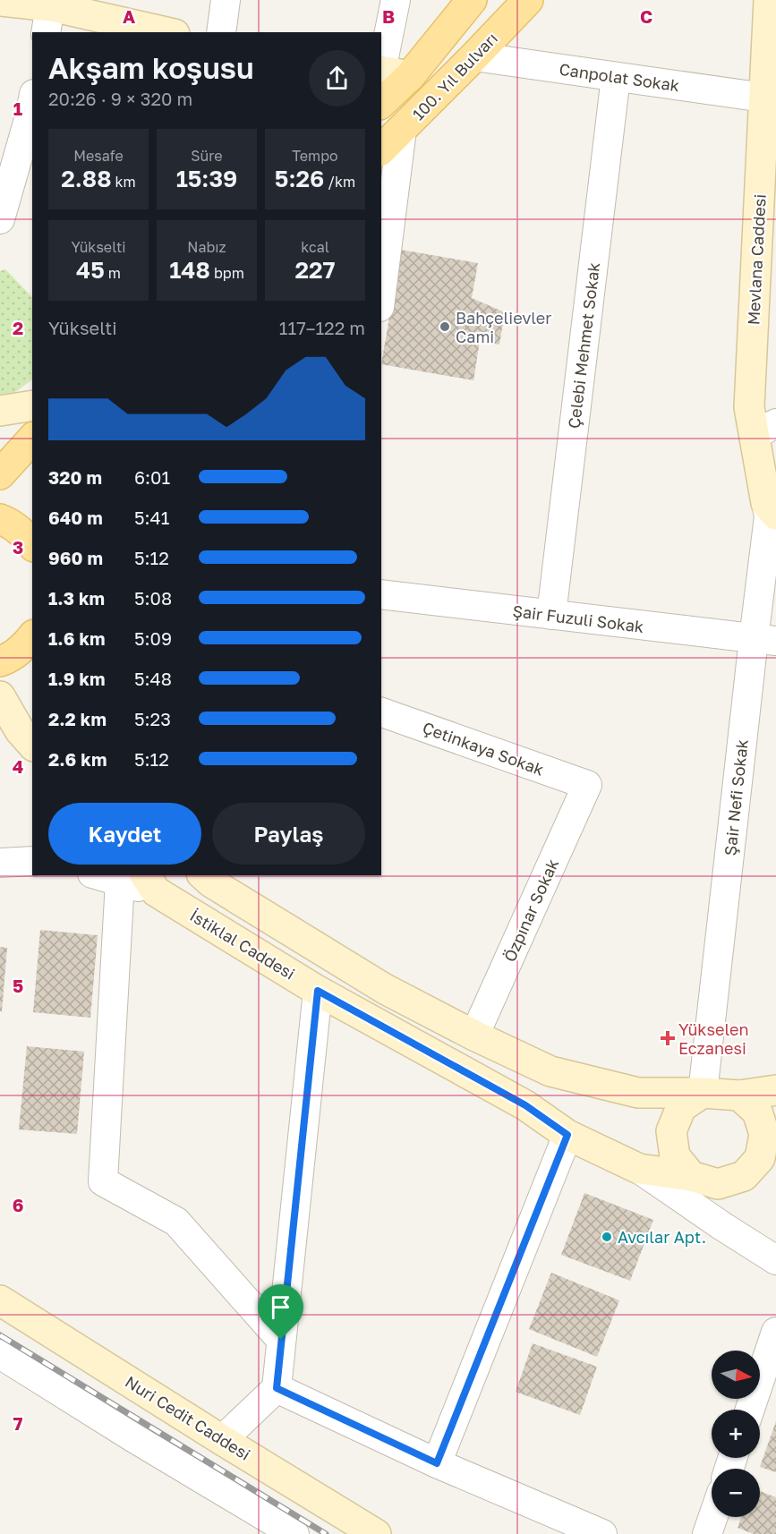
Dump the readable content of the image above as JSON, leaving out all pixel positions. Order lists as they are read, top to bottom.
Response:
{
  "streets": {
    "main road": [
      "100. Yıl Bulvarı",
      "Mevlana Caddesi",
      "İstiklal Caddesi",
      "Nuri Cedit Caddesi"
    ],
    "street": [
      "Canpolat Sokak",
      "Çelebi Mehmet Sokak",
      "Şair Fuzuli Sokak",
      "Çetinkaya Sokak",
      "Şair Nefi Sokak",
      "Özpınar Sokak"
    ]
  },
  "crossings": [
    ["100. Yıl Bulvarı", "Canpolat Sokak"],
    ["Canpolat Sokak", "Mevlana Caddesi"],
    ["Canpolat Sokak", "Çelebi Mehmet Sokak"],
    ["Mevlana Caddesi", "Şair Nefi Sokak"],
    ["Çelebi Mehmet Sokak", "Şair Fuzuli Sokak"],
    ["Şair Fuzuli Sokak", "Şair Nefi Sokak"],
    ["Çetinkaya Sokak", "Özpınar Sokak"],
    ["Şair Nefi Sokak", "İstiklal Caddesi"]
  ],
  "places": {
    "other": ["Bahçelievler Cami", "Avcılar Apt."],
    "health": ["Yükselen Eczanesi"]
  },
  "north": "right",
  "page": {
    "heading": ["Akşam koşusu", "20:26 · 9 × 320 m"],
    "stats": [
      ["Mesafe", "2.88 km"],
      ["Süre", "15:39"],
      ["Tempo", "5:26 /km"],
      ["Yükselti", "45 m"],
      ["Nabız", "148 bpm"],
      ["kcal", "227"]
    ],
    "chart": ["Yükselti", "117–122 m"],
    "list": [
      {
        "name": "320 m",
        "note": "6:01"
      },
      {
        "name": "640 m",
        "note": "5:41"
      },
      {
        "name": "960 m",
        "note": "5:12"
      },
      {
        "name": "1.3 km",
        "note": "5:08"
      },
      {
        "name": "1.6 km",
        "note": "5:09"
      },
      {
        "name": "1.9 km",
        "note": "5:48"
      },
      {
        "name": "2.2 km",
        "note": "5:23"
      },
      {
        "name": "2.6 km",
        "note": "5:12"
      }
    ],
    "buttons": ["Kaydet", "Paylaş"],
    "map_buttons": ["+", "−"]
  },
  "grid": {
    "columns": ["A", "B", "C"],
    "rows": [
      "1",
      "2",
      "3",
      "4",
      "5",
      "6",
      "7"
    ]
  }
}
